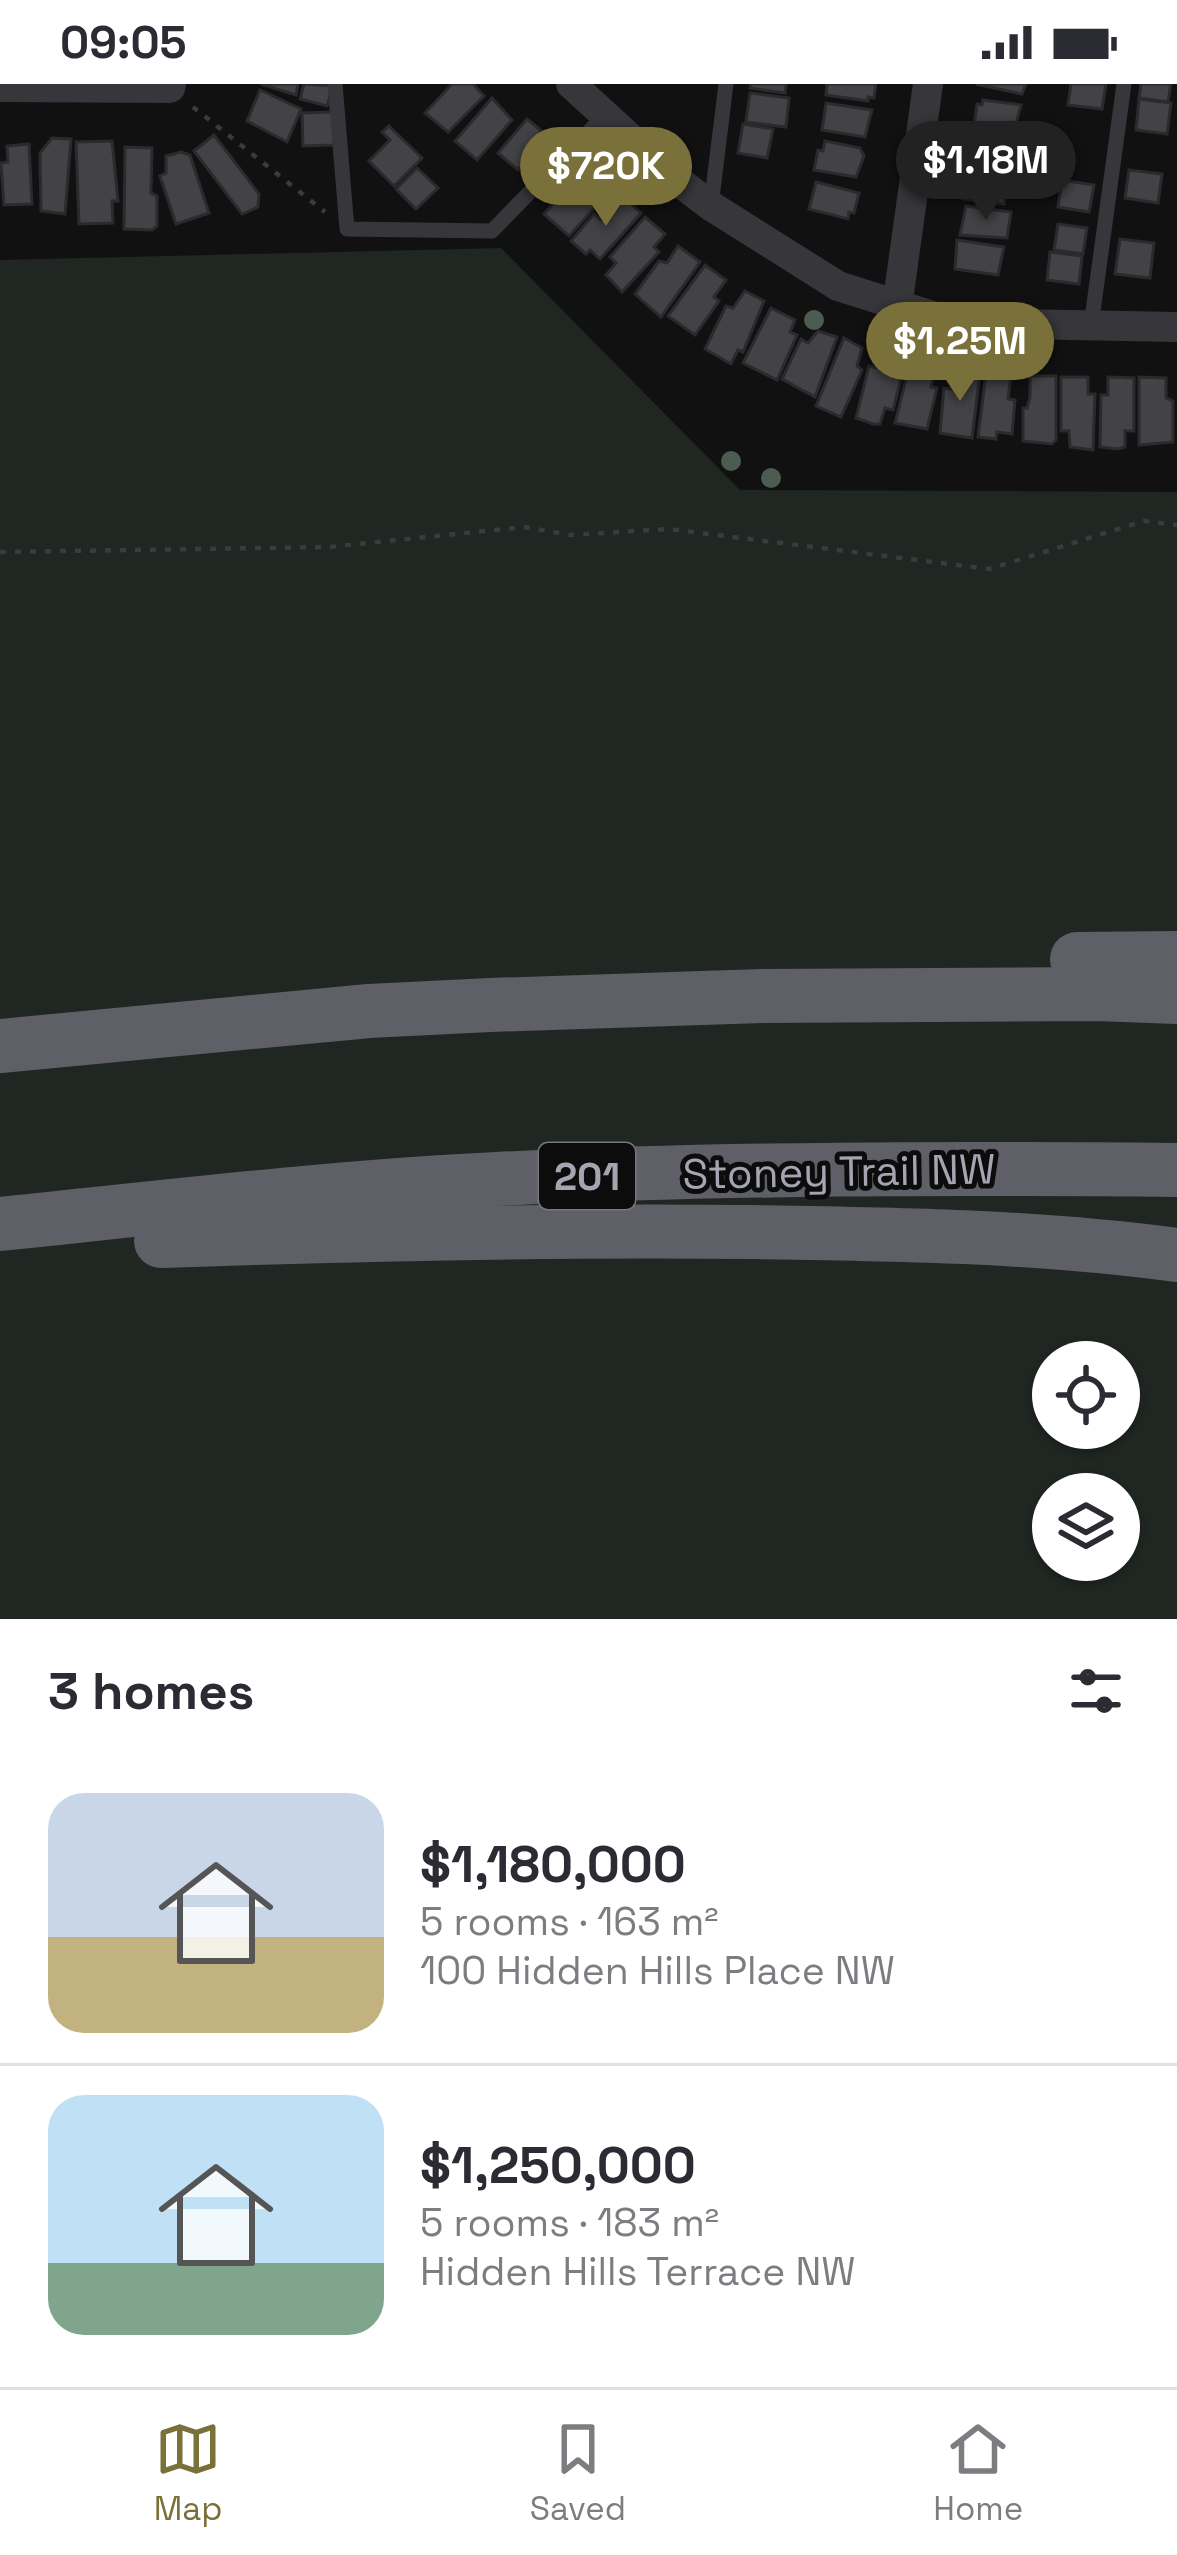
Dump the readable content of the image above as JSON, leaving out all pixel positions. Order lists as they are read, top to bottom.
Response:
{
  "streets": {
    "highway": ["Stoney Trail NW", "201"]
  },
  "page": {
    "status": "09:05",
    "price": ["$1.18M", "$720K", "$1.25M"],
    "heading": "3 homes",
    "list": [
      {
        "name": "$1,180,000",
        "note": "5 rooms · 163 m² · 100 Hidden Hills Place NW"
      },
      {
        "name": "$1,250,000",
        "note": "5 rooms · 183 m² · Hidden Hills Terrace NW"
      }
    ],
    "tabs": ["Map", "Saved", "Home"]
  }
}
